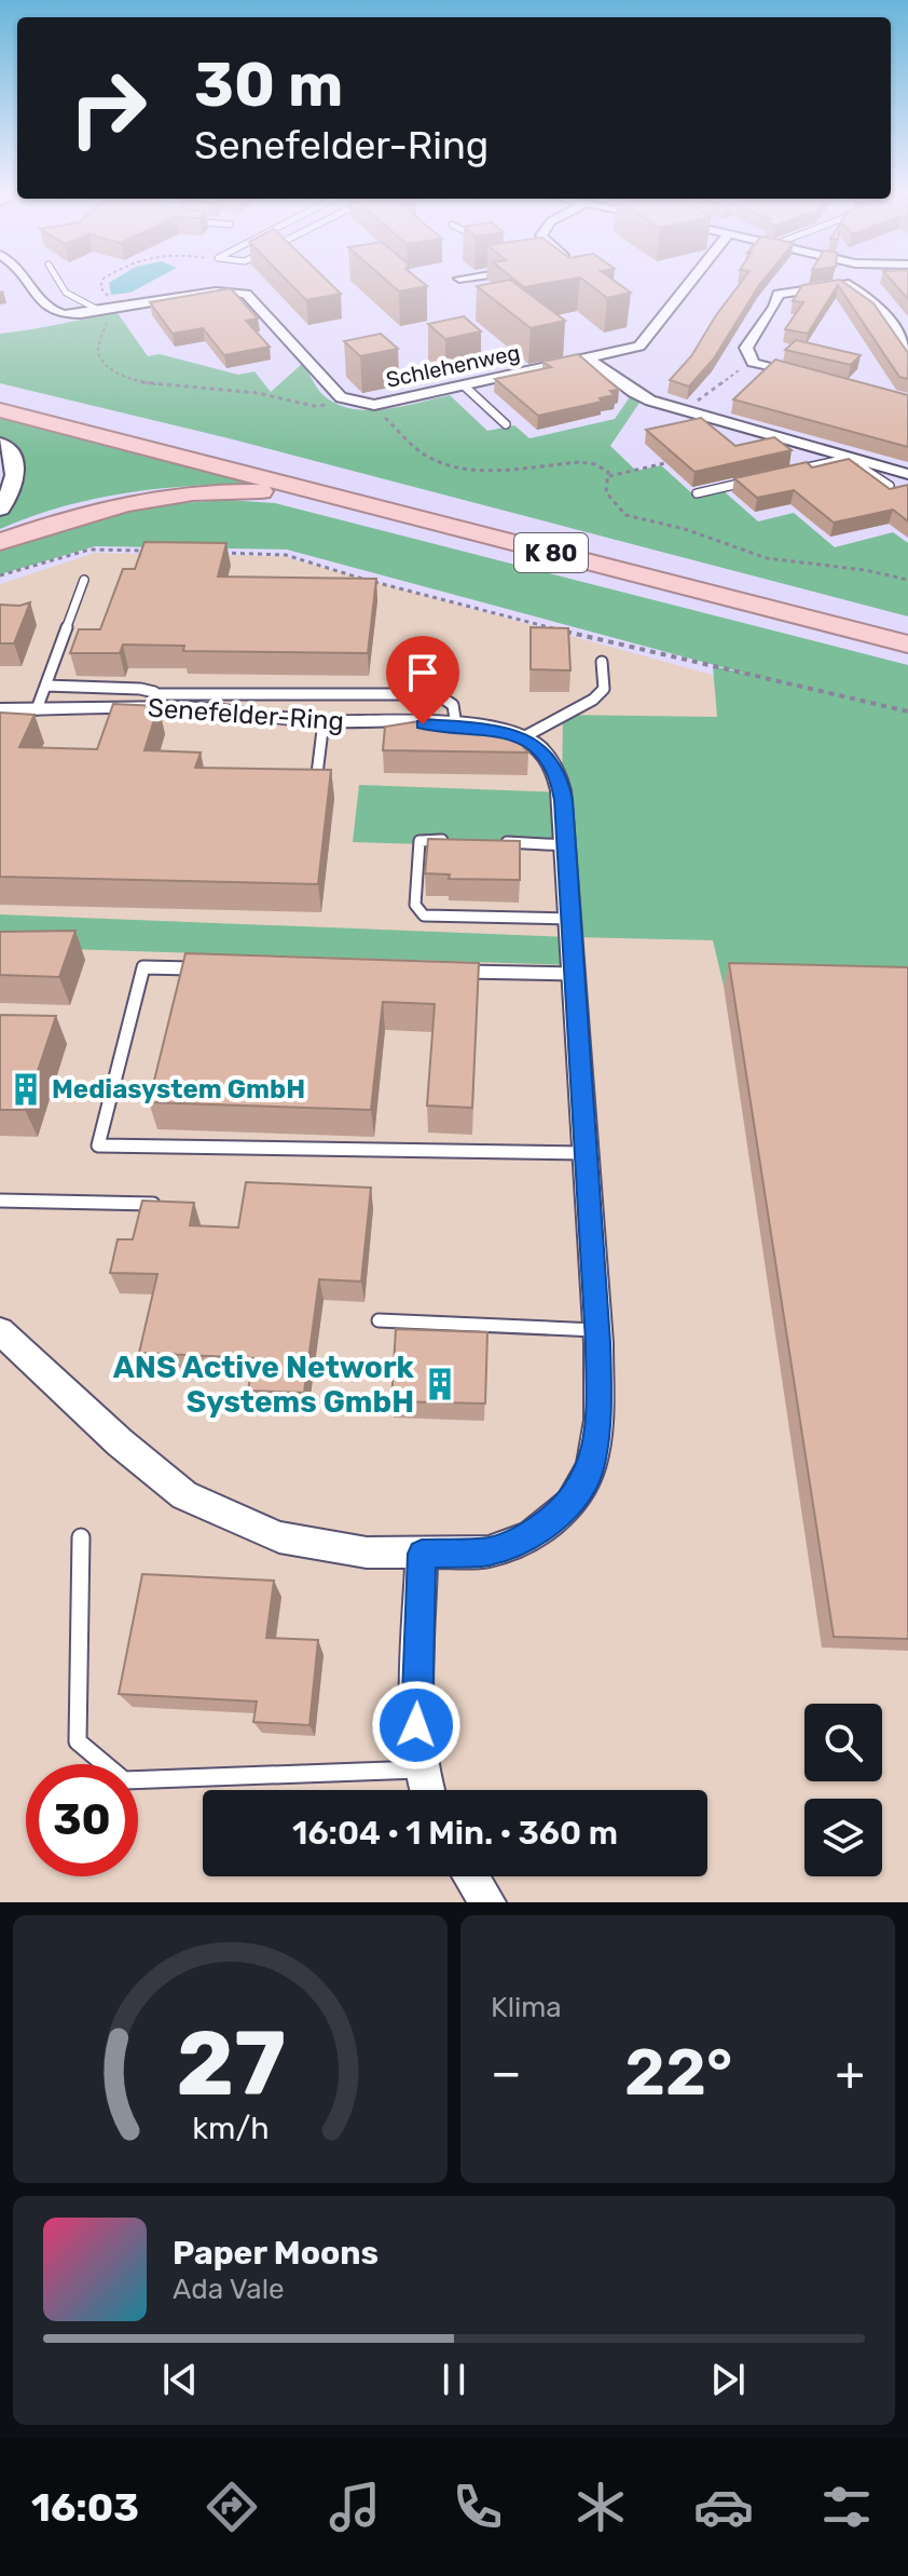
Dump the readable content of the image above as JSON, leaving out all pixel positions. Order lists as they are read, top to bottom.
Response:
{
  "streets": {
    "highway": ["K 80"],
    "street": ["Schlehenweg", "Senefelder-Ring"]
  },
  "places": {
    "building": ["Mediasystem GmbH", "ANS Active Network Systems GmbH"]
  },
  "page": {
    "turn": ["30 m", "Senefelder-Ring"],
    "limit": "30",
    "trip": "16:04 · 1 Min. · 360 m",
    "tile": "Klima",
    "heat": ["−", "22°", "+"],
    "song": ["Paper Moons", "Ada Vale"],
    "tabs": "16:03",
    "gauge": ["27", "km/h"]
  }
}
